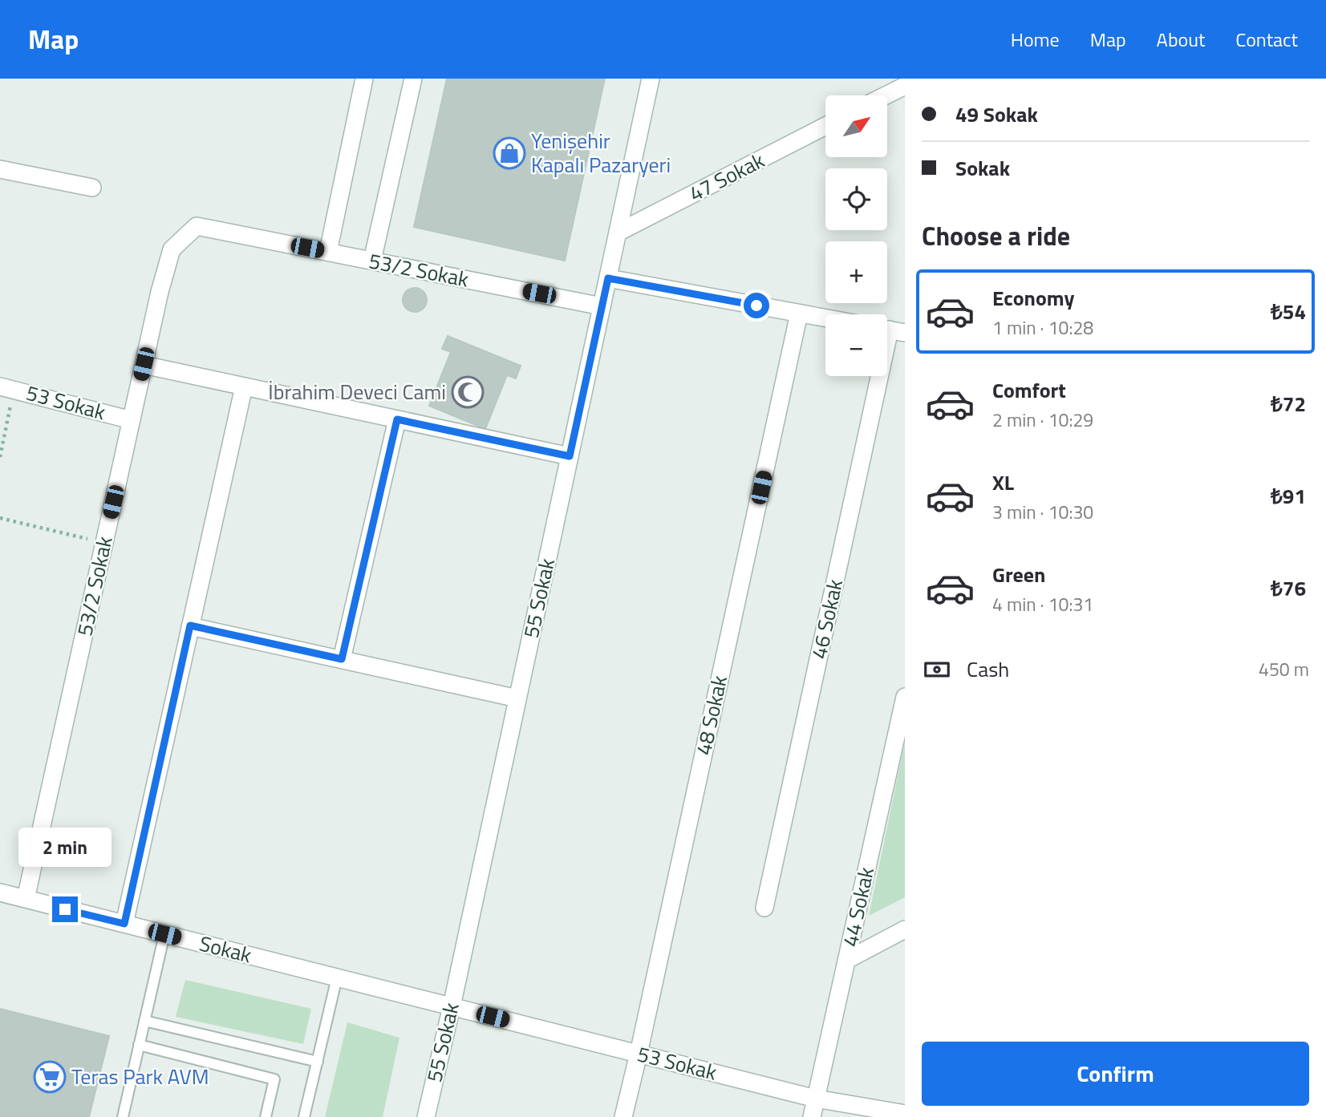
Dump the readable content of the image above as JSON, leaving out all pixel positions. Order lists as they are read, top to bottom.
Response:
{
  "streets": {
    "street": [
      "47 Sokak",
      "53/2 Sokak",
      "53 Sokak",
      "55 Sokak",
      "46 Sokak",
      "48 Sokak",
      "44 Sokak",
      "Sokak"
    ]
  },
  "crossings": [
    ["47 Sokak", "55 Sokak"],
    ["53/2 Sokak", "53 Sokak"],
    ["53/2 Sokak", "55 Sokak"],
    ["53/2 Sokak", "Sokak"],
    ["53 Sokak", "55 Sokak"],
    ["53 Sokak", "48 Sokak"],
    ["53 Sokak", "44 Sokak"],
    ["53 Sokak", "Sokak"],
    ["55 Sokak", "Sokak"]
  ],
  "places": {
    "shop": ["Yenişehir Kapalı Pazaryeri"],
    "mosque": ["İbrahim Deveci Cami"],
    "supermarket": ["Teras Park AVM"]
  },
  "north": "top right",
  "page": {
    "header": "Map",
    "nav": [
      "Home",
      "Map",
      "About",
      "Contact"
    ],
    "banner": ["49 Sokak", "Sokak"],
    "map_buttons": ["+", "−"],
    "heading": "Choose a ride",
    "list": [
      {
        "name": "Economy",
        "note": "1 min · 10:28",
        "value": "₺54"
      },
      {
        "name": "Comfort",
        "note": "2 min · 10:29",
        "value": "₺72"
      },
      {
        "name": "XL",
        "note": "3 min · 10:30",
        "value": "₺91"
      },
      {
        "name": "Green",
        "note": "4 min · 10:31",
        "value": "₺76"
      }
    ],
    "pay": ["Cash", "450 m"],
    "bubble": "2 min",
    "buttons": "Confirm"
  }
}
